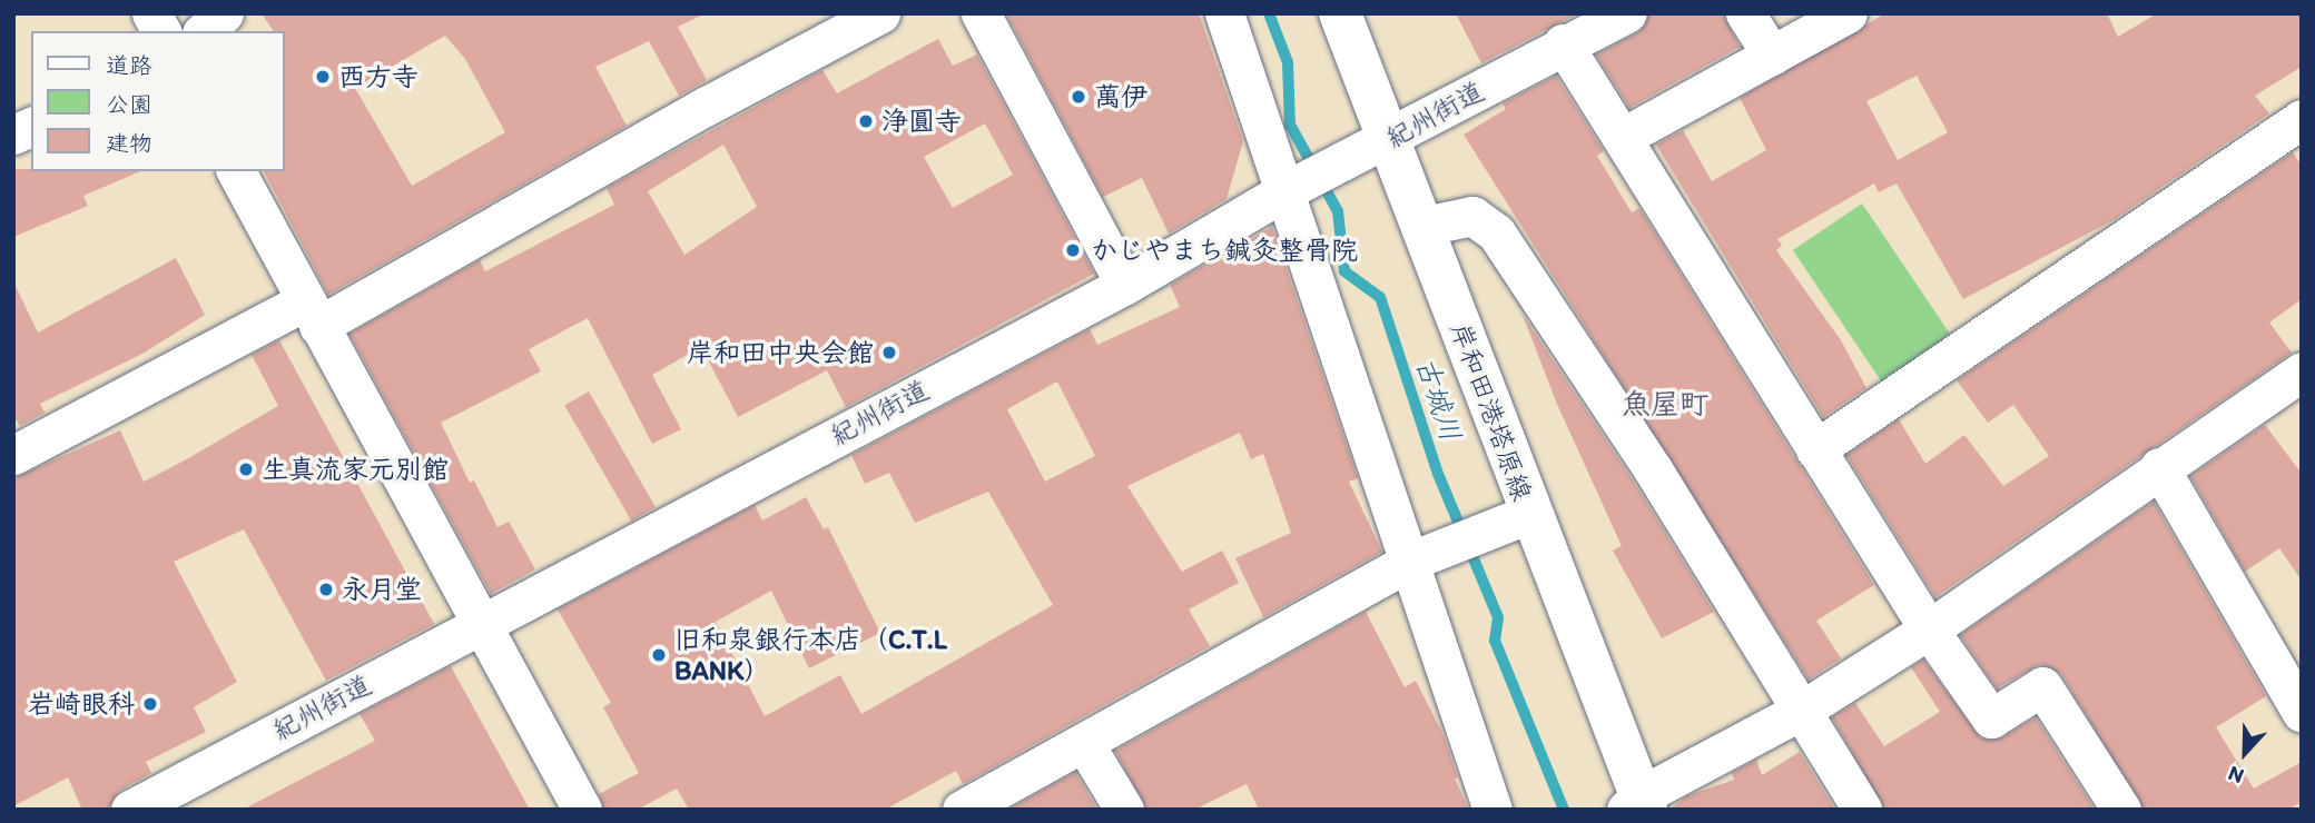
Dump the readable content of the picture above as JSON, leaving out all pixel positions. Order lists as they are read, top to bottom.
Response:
{
  "streets": {
    "main road": ["岸和田港塔原線"],
    "street": ["紀州街道"]
  },
  "crossings": [
    ["紀州街道", "岸和田港塔原線"]
  ],
  "districts": ["魚屋町"],
  "water": ["古城川"],
  "places": [
    "西方寺",
    "萬伊",
    "浄圓寺",
    "かじやまち鍼灸整骨院",
    "岸和田中央会館",
    "生真流家元別館",
    "永月堂",
    "旧和泉銀行本店（C.T.L BANK）",
    "岩崎眼科"
  ],
  "legend": ["道路", "公園", "建物"],
  "north": "bottom"
}
